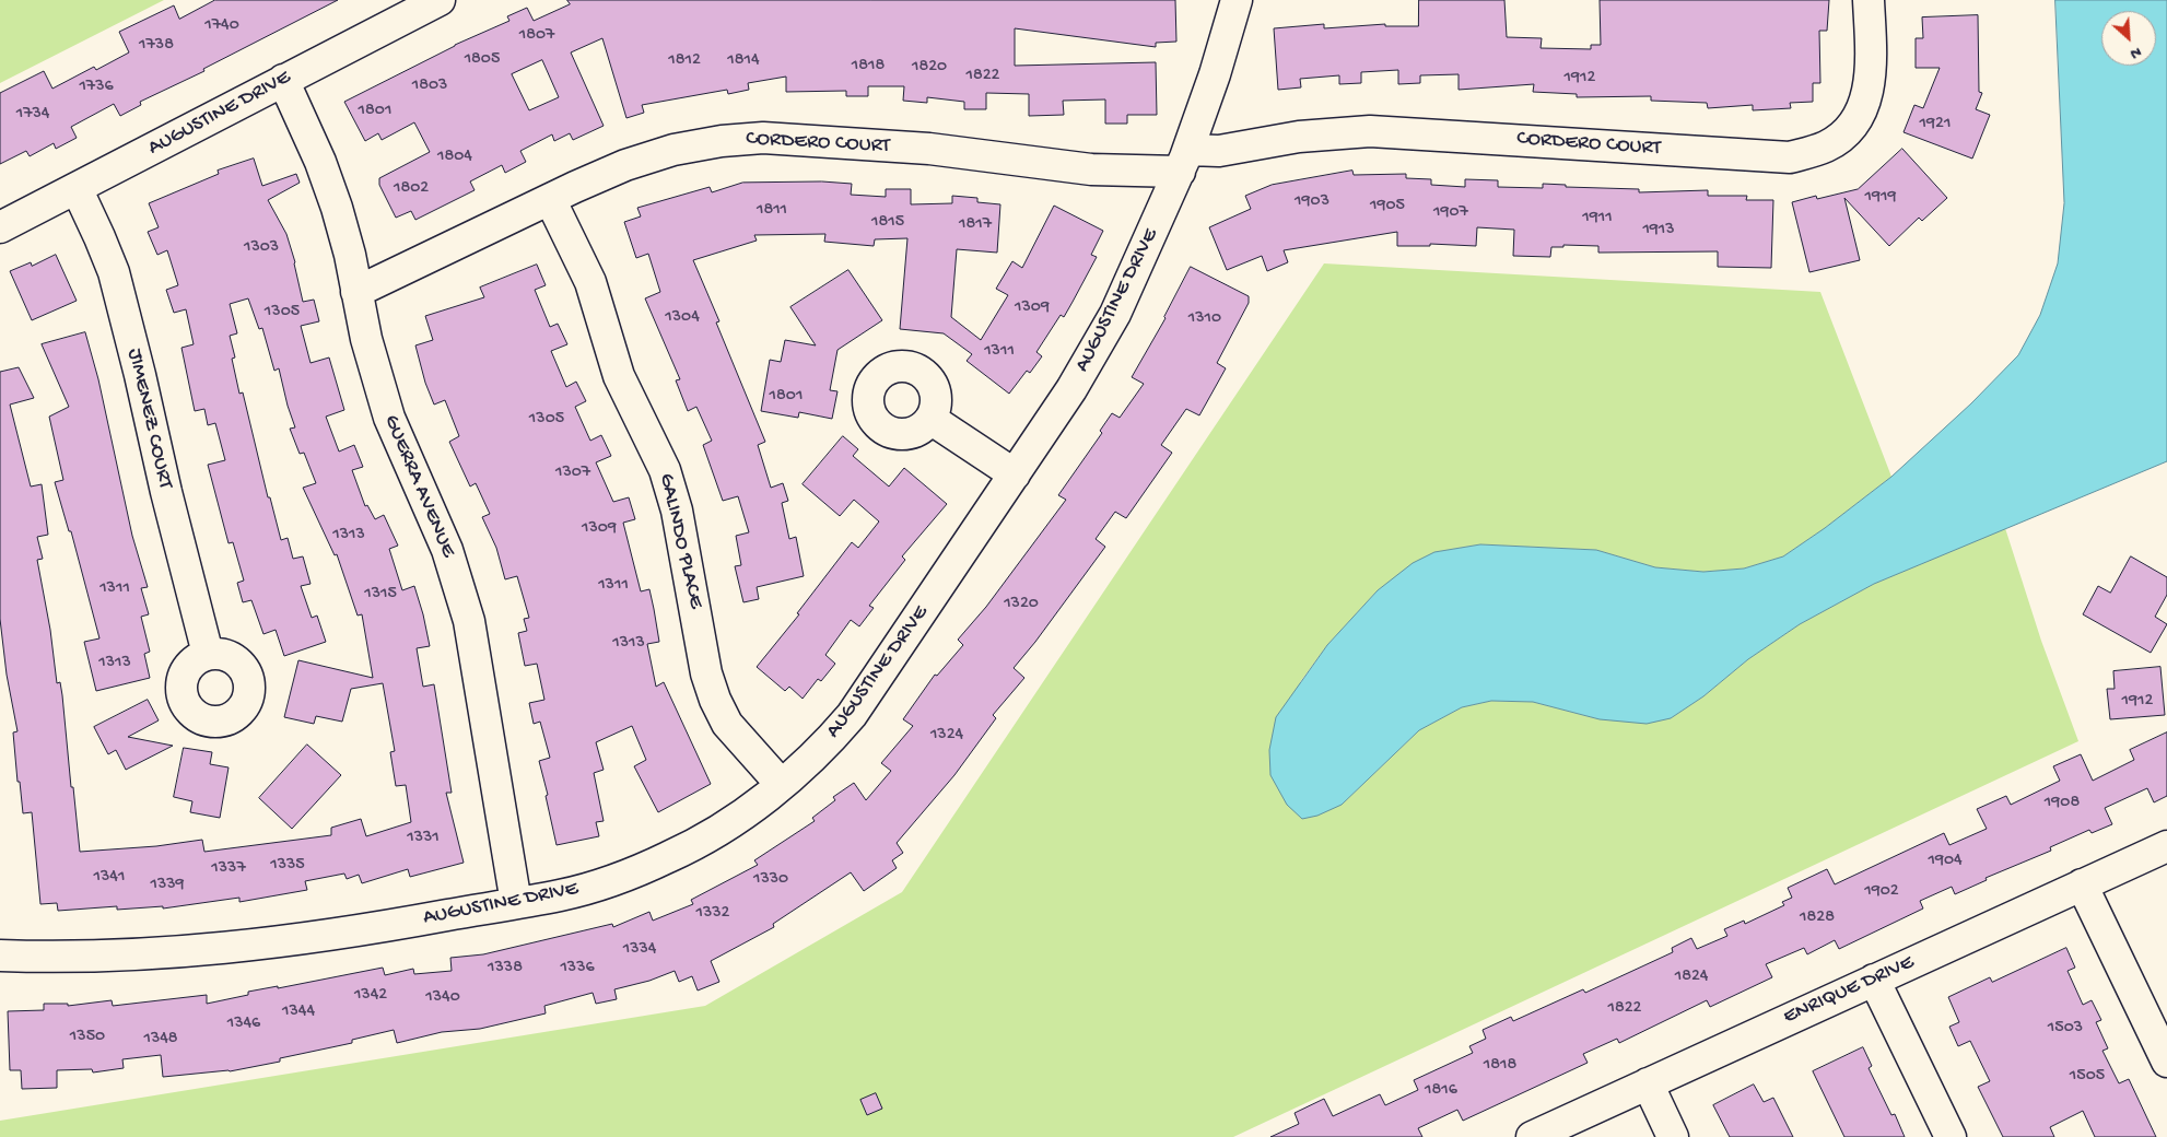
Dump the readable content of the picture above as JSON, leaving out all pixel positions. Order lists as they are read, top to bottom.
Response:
{
  "streets": {
    "street": [
      "AUGUSTINE DRIVE",
      "CORDERO COURT",
      "JIMENEZ COURT",
      "GUERRA AVENUE",
      "GALINDO PLACE",
      "ENRIQUE DRIVE"
    ]
  },
  "crossings": [
    ["AUGUSTINE DRIVE", "CORDERO COURT"],
    ["AUGUSTINE DRIVE", "JIMENEZ COURT"],
    ["AUGUSTINE DRIVE", "GUERRA AVENUE"],
    ["AUGUSTINE DRIVE", "GALINDO PLACE"],
    ["CORDERO COURT", "GUERRA AVENUE"],
    ["CORDERO COURT", "GALINDO PLACE"]
  ],
  "house_numbers": [
    "1740",
    "1807",
    "1738",
    "1805",
    "1812",
    "1814",
    "1818",
    "1820",
    "1822",
    "1912",
    "1803",
    "1736",
    "1801",
    "1734",
    "1921",
    "1804",
    "1802",
    "1919",
    "1903",
    "1905",
    "1811",
    "1907",
    "1911",
    "1815",
    "1817",
    "1913",
    "1303",
    "1309",
    "1305",
    "1304",
    "1310",
    "1311",
    "1801",
    "1305",
    "1307",
    "1309",
    "1313",
    "1311",
    "1311",
    "1315",
    "1320",
    "1313",
    "1313",
    "1912",
    "1324",
    "1908",
    "1331",
    "1904",
    "1335",
    "1337",
    "1341",
    "1330",
    "1339",
    "1902",
    "1332",
    "1828",
    "1334",
    "1338",
    "1336",
    "1824",
    "1342",
    "1340",
    "1822",
    "1344",
    "1346",
    "1503",
    "1350",
    "1348",
    "1818",
    "1505",
    "1816"
  ],
  "north": "bottom right"
}
